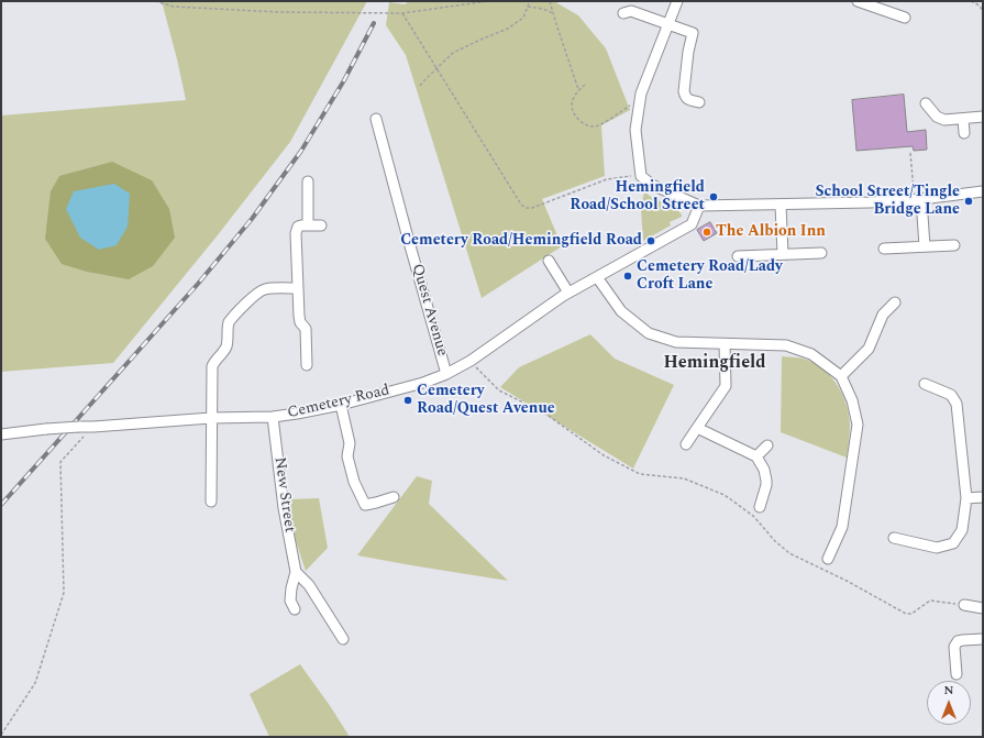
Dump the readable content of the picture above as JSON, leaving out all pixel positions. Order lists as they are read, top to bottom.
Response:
{
  "streets": {
    "street": ["Quest Avenue", "Cemetery Road", "New Street"]
  },
  "crossings": [
    ["Quest Avenue", "Cemetery Road"],
    ["Cemetery Road", "New Street"]
  ],
  "districts": ["Hemingfield"],
  "places": [
    "Hemingfield Road/School Street",
    "School Street/Tingle Bridge Lane",
    "The Albion Inn",
    "Cemetery Road/Hemingfield Road",
    "Cemetery Road/Lady Croft Lane",
    "Cemetery Road/Quest Avenue"
  ],
  "north": "top"
}
